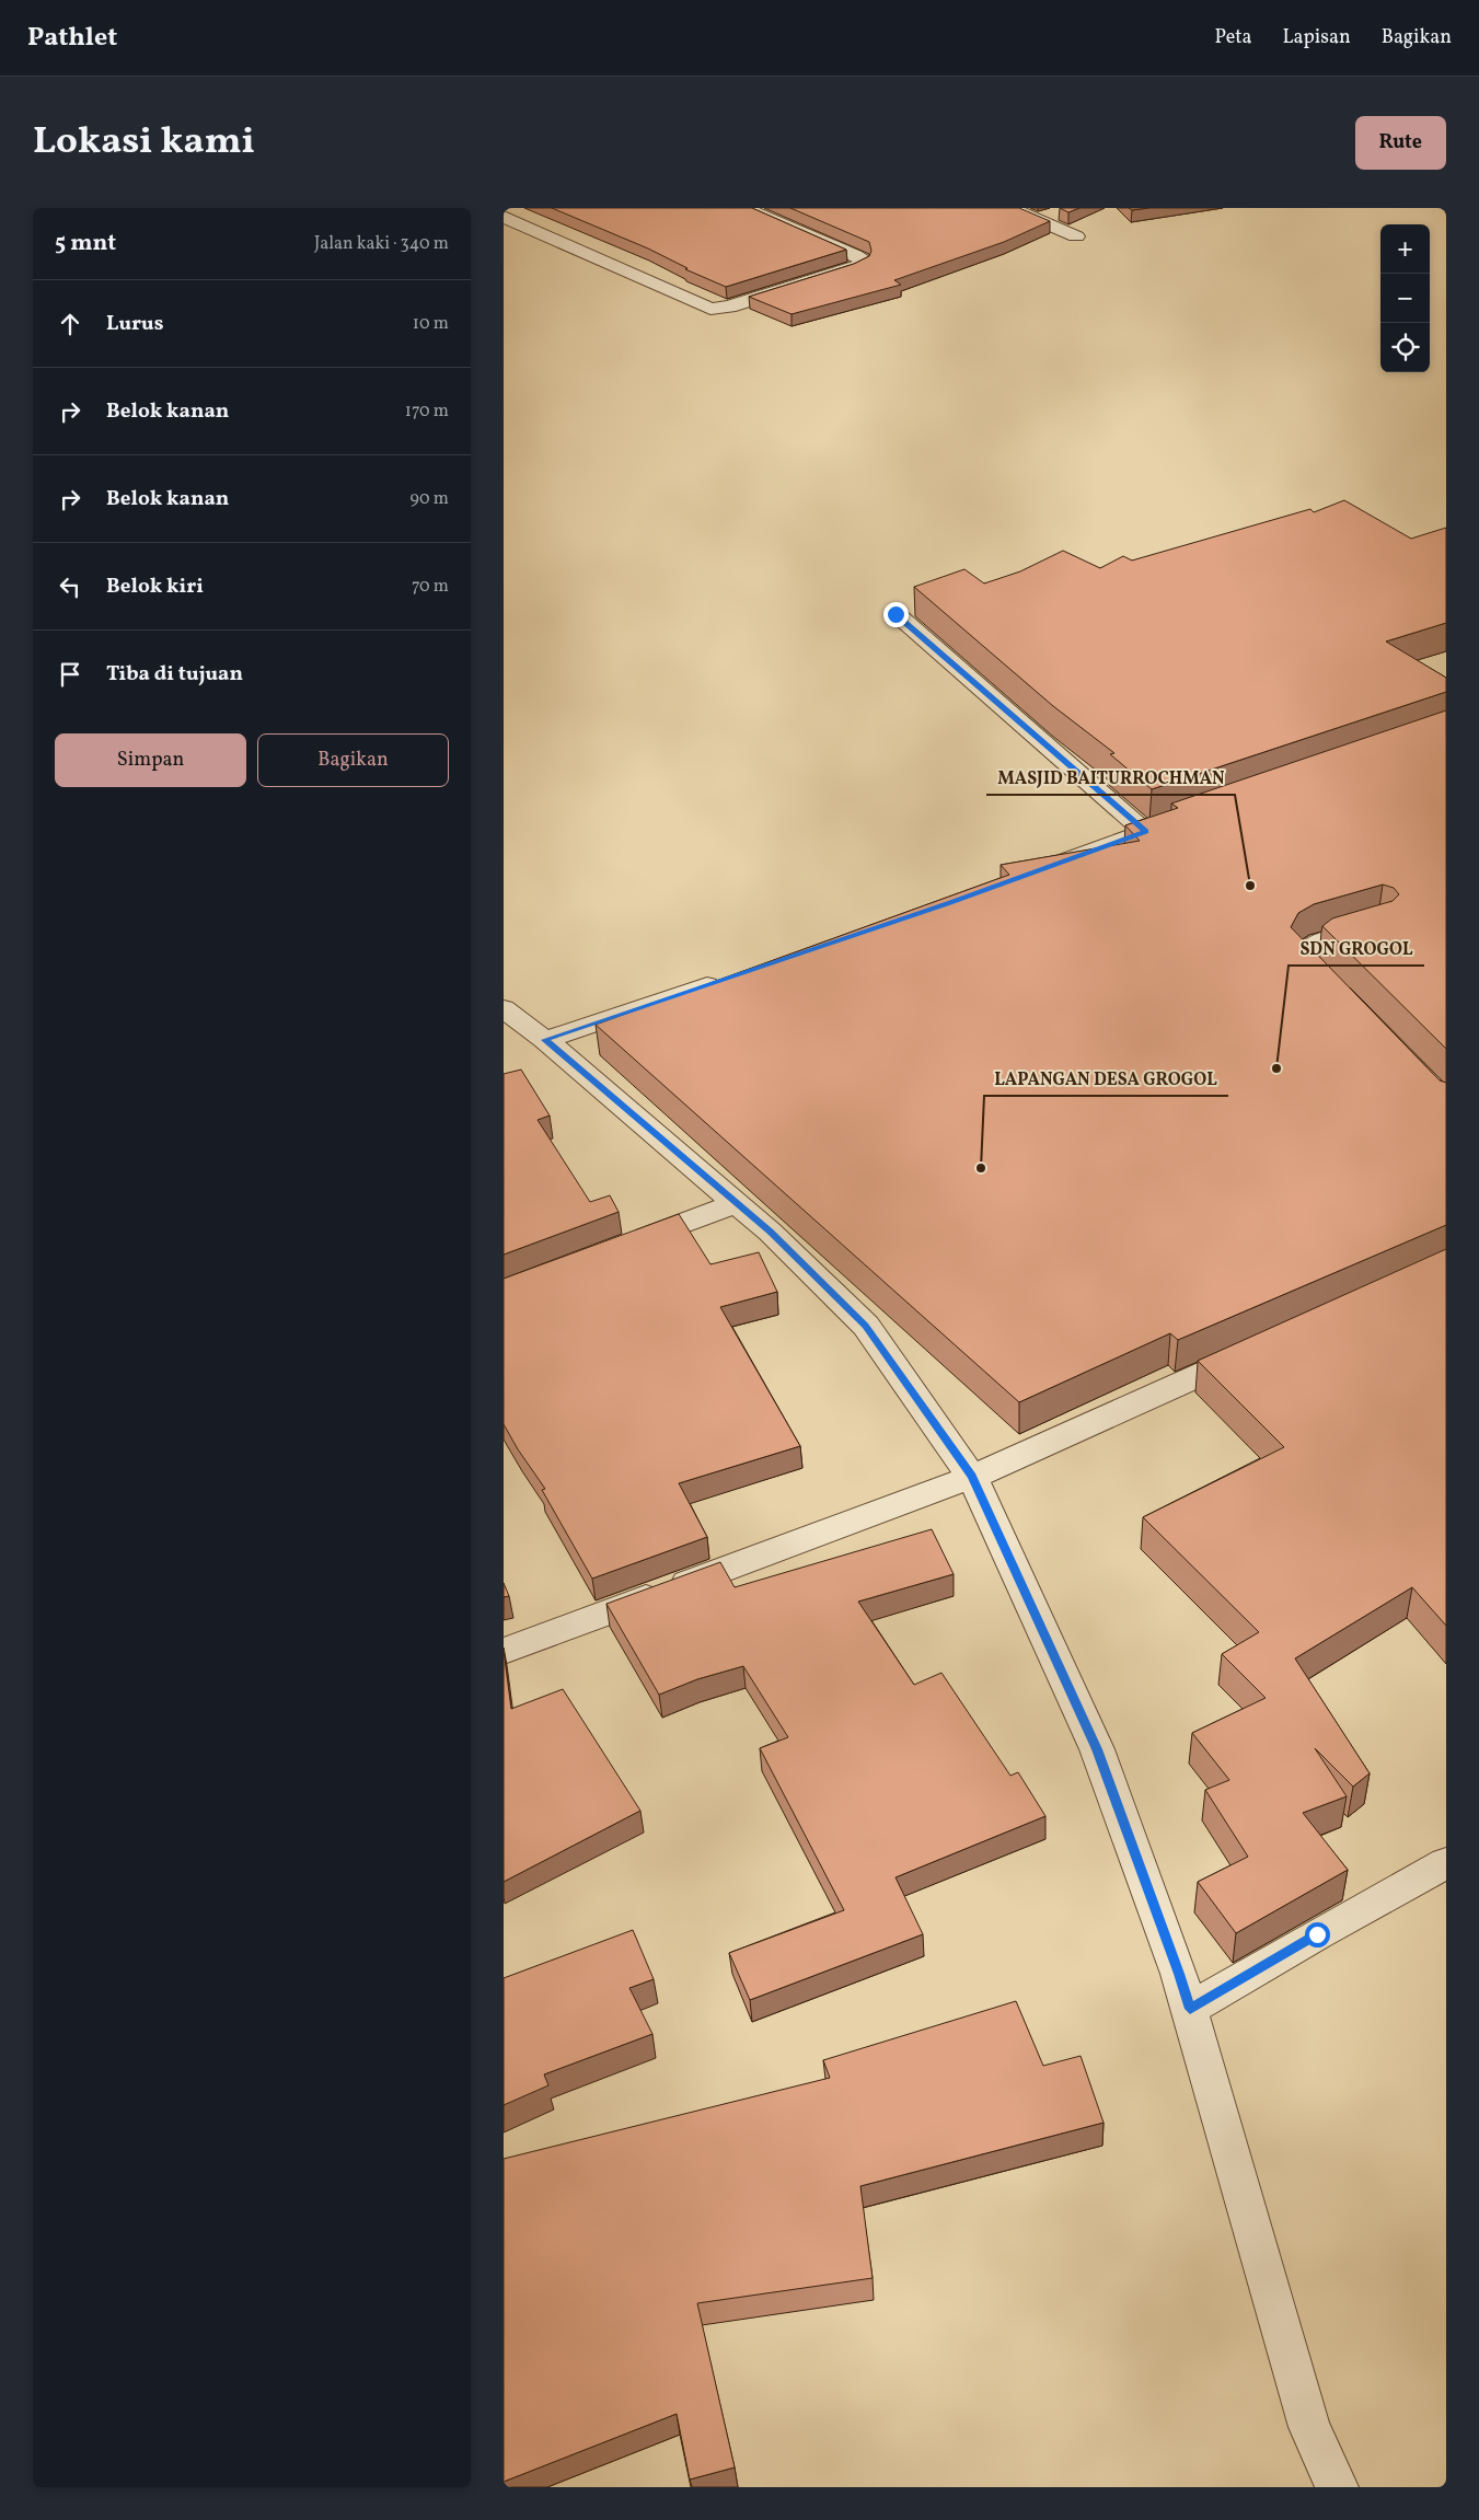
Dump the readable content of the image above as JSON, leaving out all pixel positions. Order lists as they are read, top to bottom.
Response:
{
  "places": ["MASJID BAITURROCHMAN", "SDN GROGOL", "LAPANGAN DESA GROGOL"],
  "page": {
    "header": "Pathlet",
    "nav": ["Peta", "Lapisan", "Bagikan"],
    "title": "Lokasi kami",
    "buttons": [
      "Rute",
      ["Simpan", "Bagikan"]
    ],
    "heading": ["5 mnt", "Jalan kaki · 340 m"],
    "map_buttons": ["+", "−"],
    "list": [
      ["Lurus", "10 m"],
      ["Belok kanan", "170 m"],
      ["Belok kanan", "90 m"],
      ["Belok kiri", "70 m"],
      "Tiba di tujuan"
    ]
  }
}
